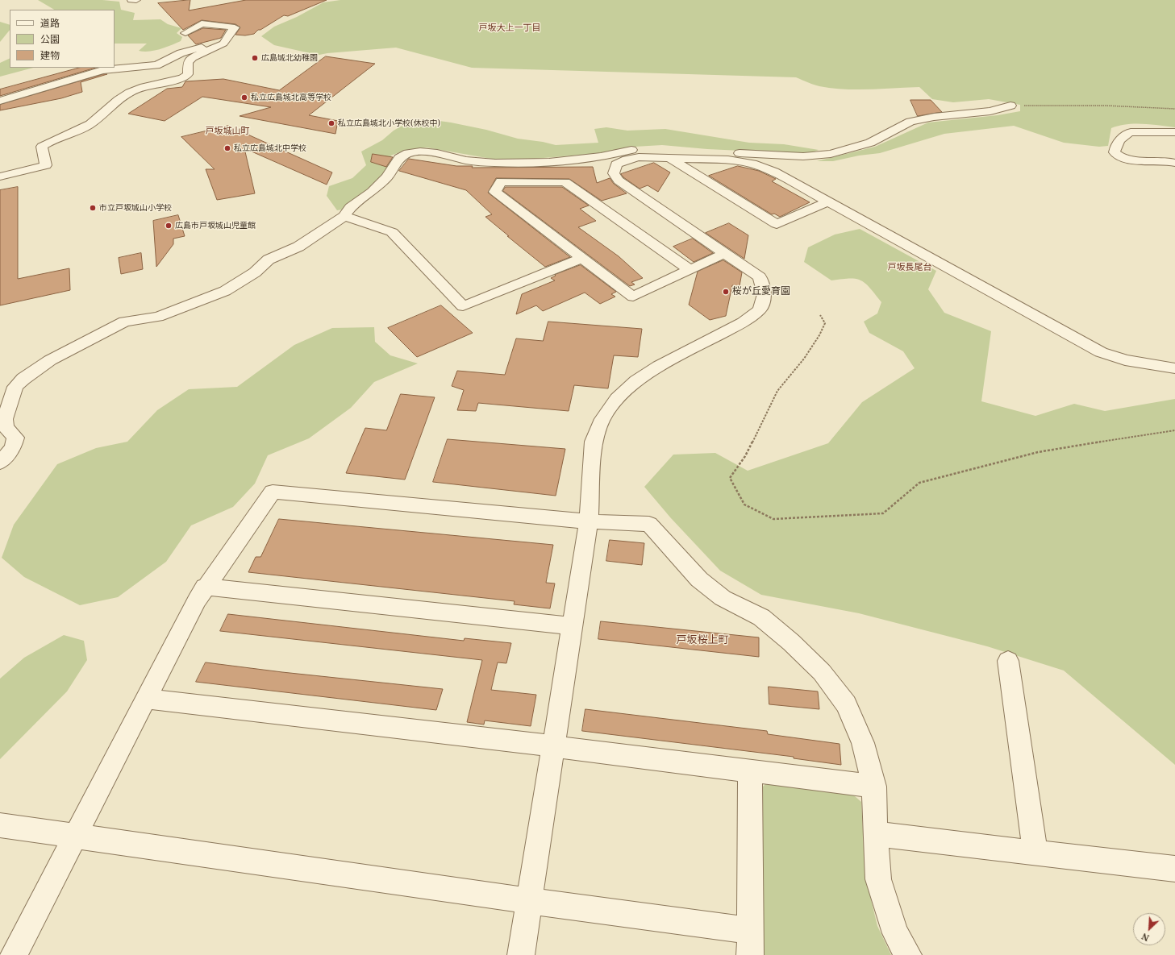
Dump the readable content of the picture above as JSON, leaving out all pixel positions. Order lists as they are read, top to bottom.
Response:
{
  "districts": [
    "戸坂大上一丁目",
    "戸坂城山町",
    "戸坂長尾台",
    "戸坂桜上町"
  ],
  "places": [
    "広島城北幼稚園",
    "私立広島城北高等学校",
    "私立広島城北小学校(休校中)",
    "私立広島城北中学校",
    "市立戸坂城山小学校",
    "広島市戸坂城山児童館",
    "桜が丘愛育園"
  ],
  "legend": ["道路", "公園", "建物"],
  "north": "bottom left"
}
